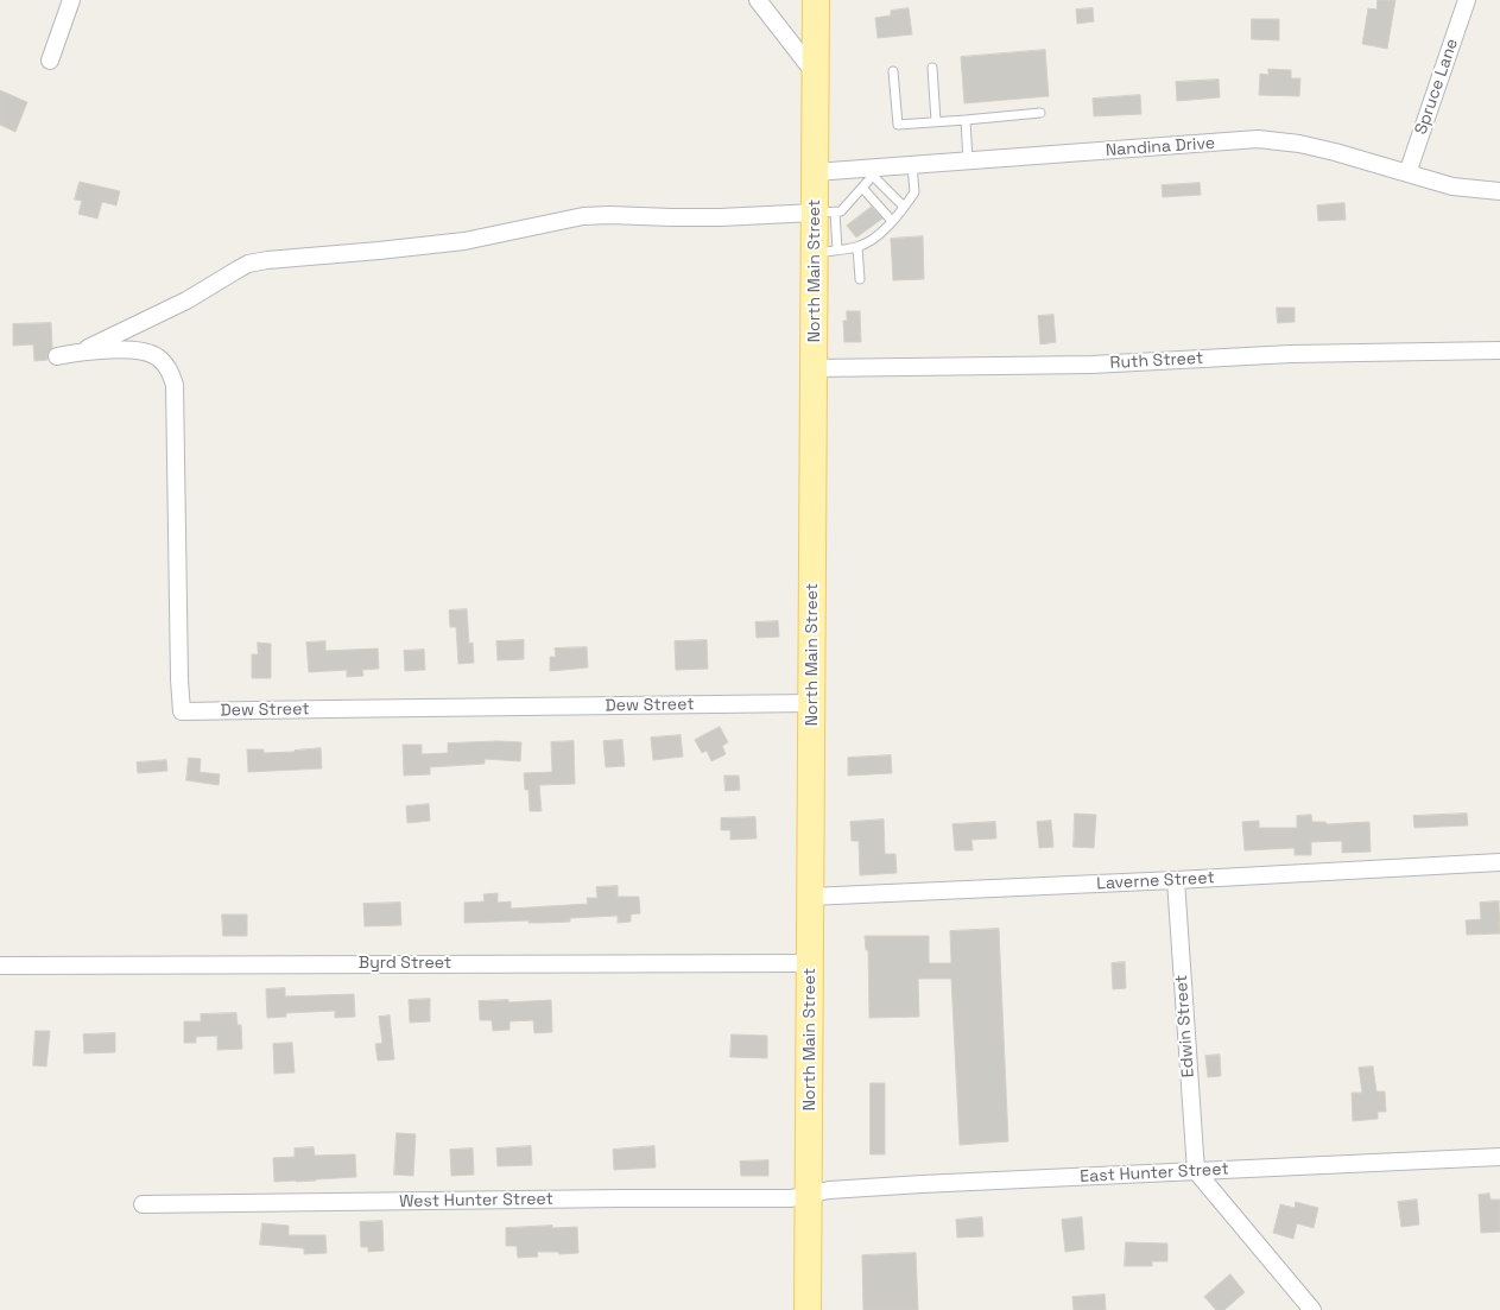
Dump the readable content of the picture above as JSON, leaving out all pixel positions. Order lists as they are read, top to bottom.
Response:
{
  "streets": {
    "main road": ["North Main Street"],
    "street": [
      "Spruce Lane",
      "Nandina Drive",
      "Ruth Street",
      "Dew Street",
      "Laverne Street",
      "Byrd Street",
      "Edwin Street",
      "East Hunter Street",
      "West Hunter Street"
    ]
  },
  "crossings": [
    ["Spruce Lane", "Nandina Drive"],
    ["Nandina Drive", "North Main Street"],
    ["North Main Street", "Ruth Street"],
    ["North Main Street", "Dew Street"],
    ["North Main Street", "Laverne Street"],
    ["North Main Street", "Byrd Street"],
    ["North Main Street", "East Hunter Street"],
    ["North Main Street", "West Hunter Street"],
    ["Laverne Street", "Edwin Street"],
    ["Edwin Street", "East Hunter Street"],
    ["East Hunter Street", "West Hunter Street"]
  ]
}
